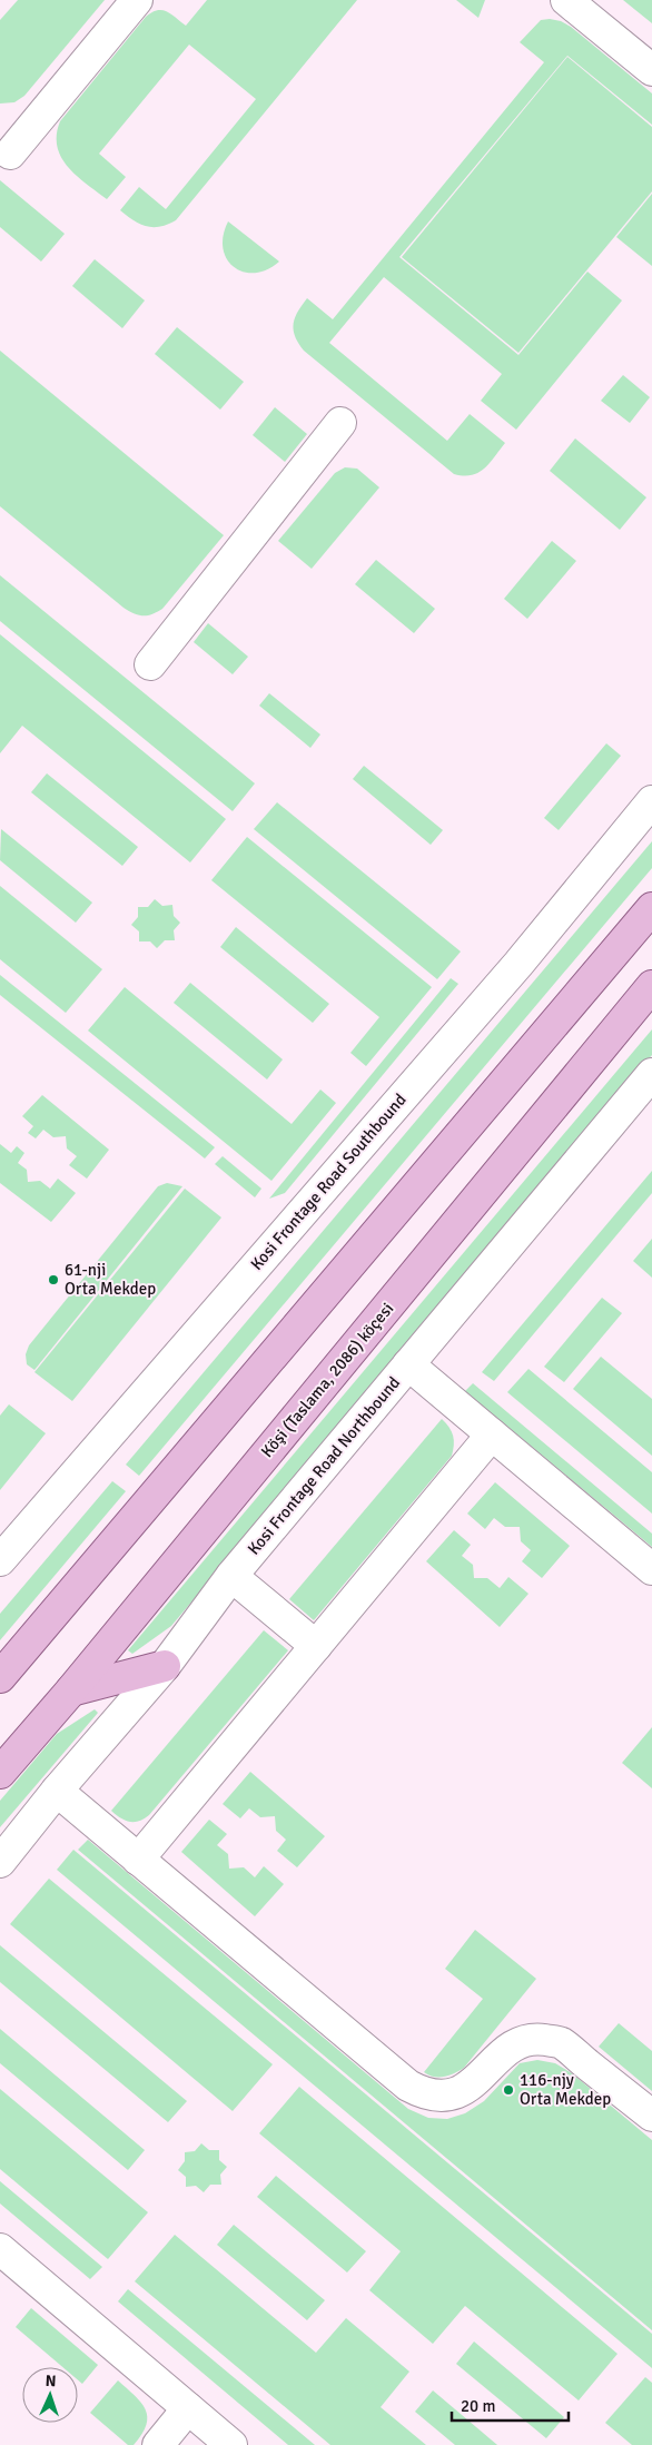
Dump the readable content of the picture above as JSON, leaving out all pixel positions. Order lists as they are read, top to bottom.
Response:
{
  "streets": {
    "main road": ["Köşi (Taslama, 2086) köçesi"],
    "street": ["Kosi Frontage Road Southbound", "Kosi Frontage Road Northbound"]
  },
  "places": ["61-nji Orta Mekdep", "116-njy Orta Mekdep"],
  "scale_bar": "20 m",
  "north": "top"
}
